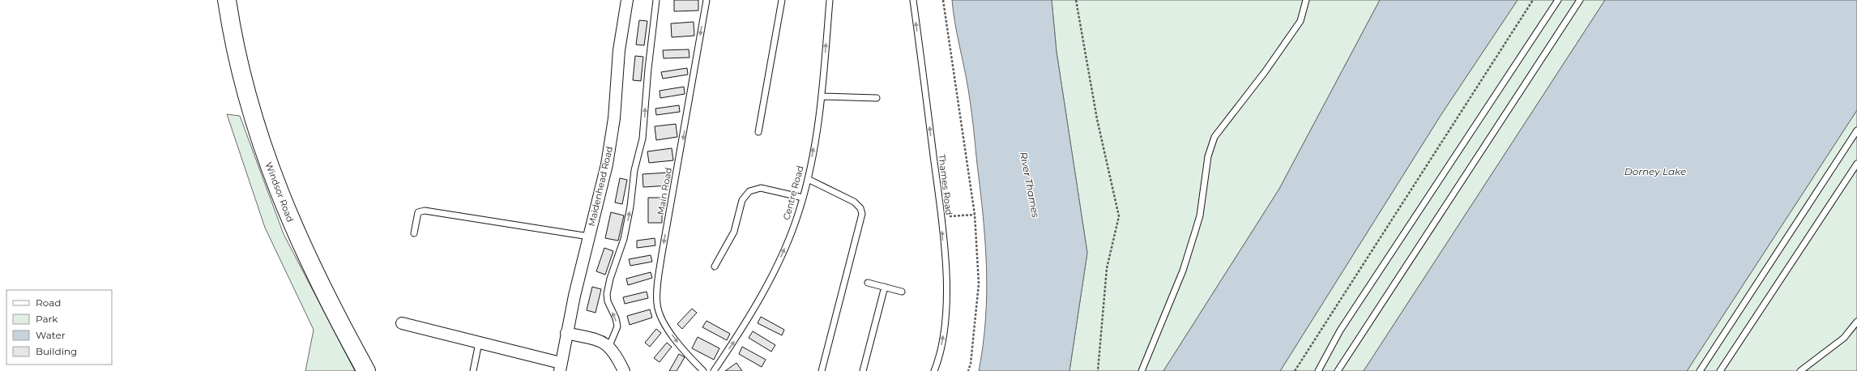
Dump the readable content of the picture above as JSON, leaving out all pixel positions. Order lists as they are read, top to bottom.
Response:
{
  "streets": {
    "main road": ["Windsor Road"],
    "street": ["Maidenhead Road"],
    "lane": ["Thames Road", "Main Road", "Centre Road"]
  },
  "one_way": ["Thames Road", "Centre Road"],
  "water": ["Dorney Lake", "River Thames"],
  "legend": [
    "Road",
    "Park",
    "Water",
    "Building"
  ]
}
